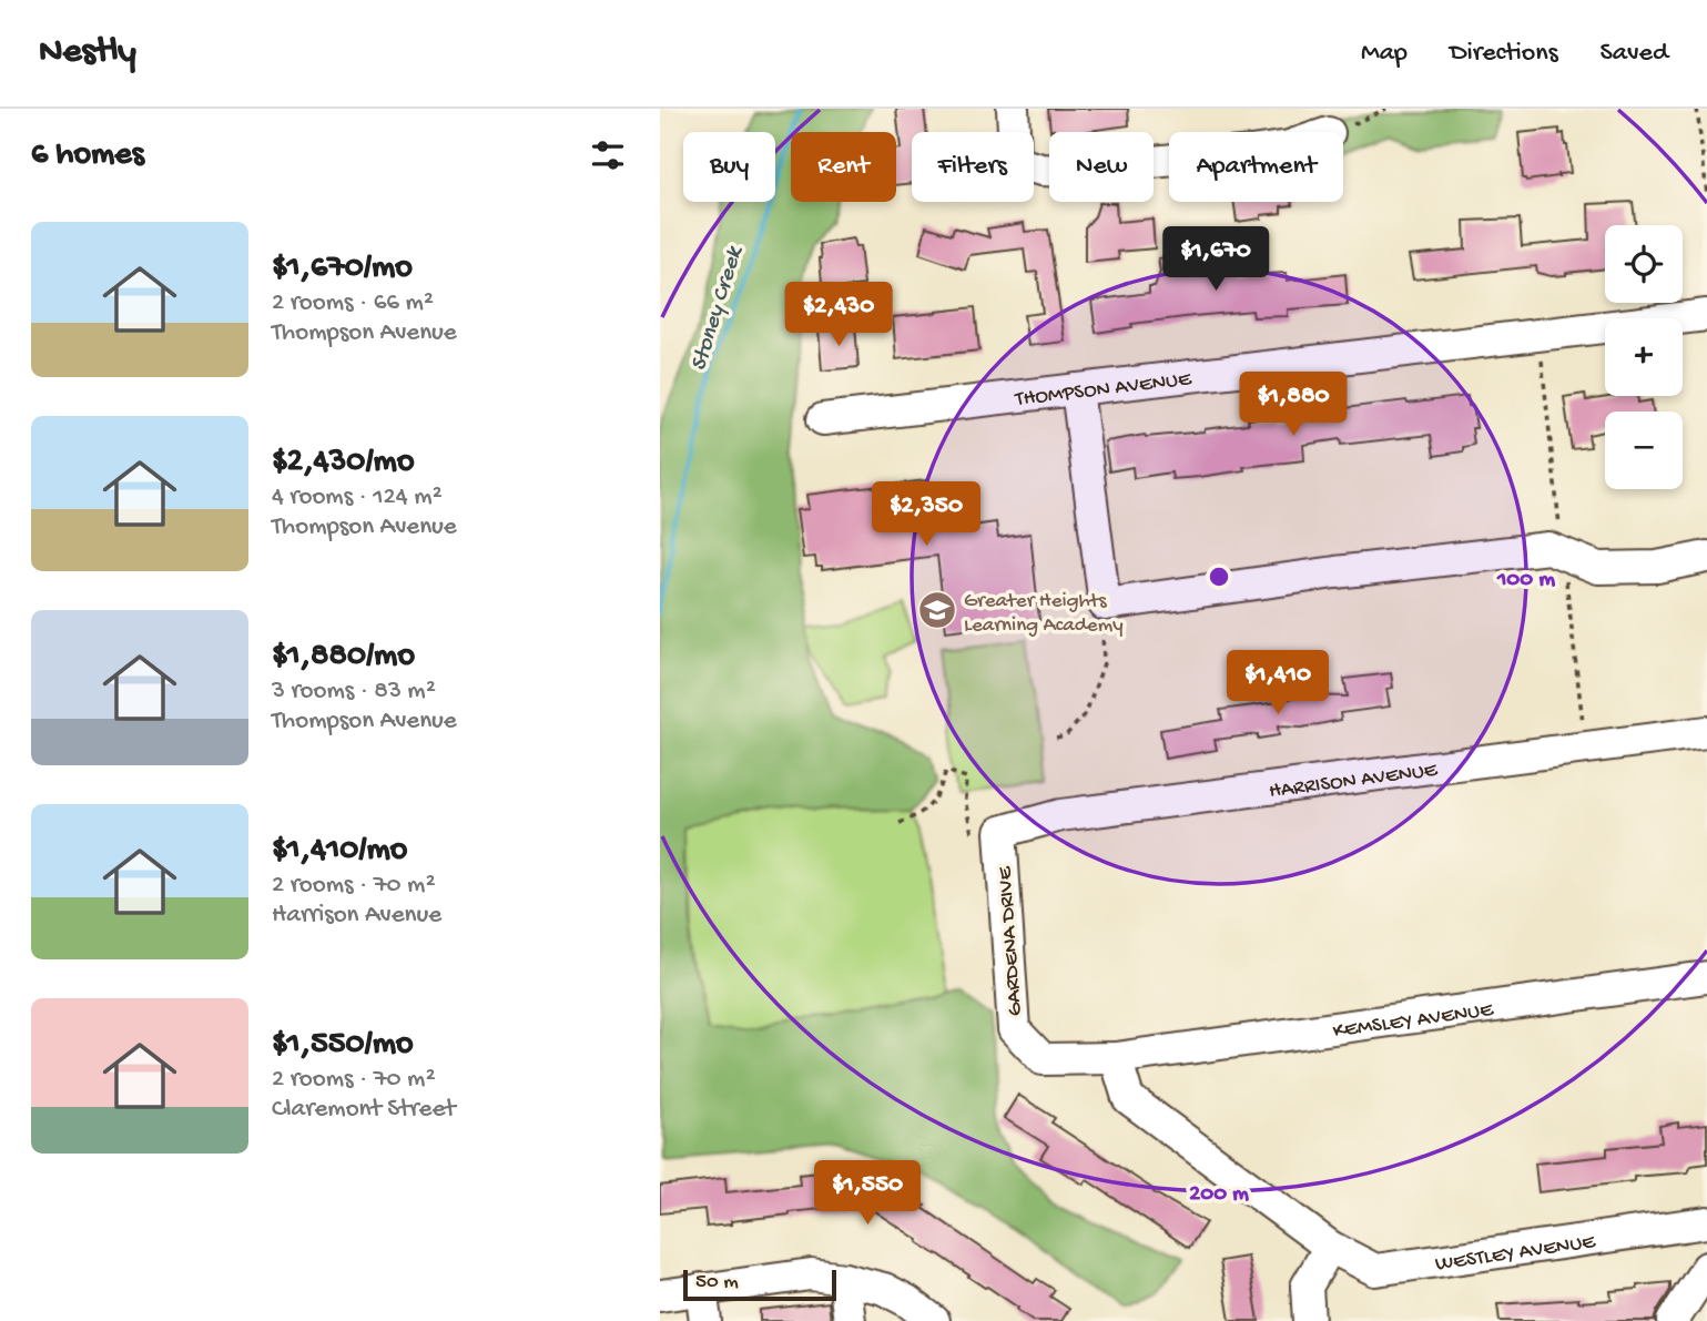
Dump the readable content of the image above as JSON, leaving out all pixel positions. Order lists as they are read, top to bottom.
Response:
{
  "streets": {
    "street": [
      "THOMPSON AVENUE",
      "HARRISON AVENUE",
      "GARDENA DRIVE",
      "KEMSLEY AVENUE",
      "WESTLEY AVENUE"
    ]
  },
  "crossings": [
    ["HARRISON AVENUE", "GARDENA DRIVE"],
    ["GARDENA DRIVE", "KEMSLEY AVENUE"]
  ],
  "water": ["Stoney Creek"],
  "places": {
    "school or university": ["Greater Heights Learning Academy"]
  },
  "scale_bar": "50 m",
  "page": {
    "header": "Nestly",
    "nav": ["Map", "Directions", "Saved"],
    "heading": "6 homes",
    "chip": [
      "Buy",
      "Rent",
      "Filters",
      "New",
      "Apartment"
    ],
    "list": [
      {
        "name": "$1,670/mo",
        "note": "2 rooms · 66 m² · Thompson Avenue"
      },
      {
        "name": "$2,430/mo",
        "note": "4 rooms · 124 m² · Thompson Avenue"
      },
      {
        "name": "$1,880/mo",
        "note": "3 rooms · 83 m² · Thompson Avenue"
      },
      {
        "name": "$1,410/mo",
        "note": "2 rooms · 70 m² · Harrison Avenue"
      },
      {
        "name": "$1,550/mo",
        "note": "2 rooms · 70 m² · Claremont Street"
      }
    ],
    "map_buttons": ["+", "−"],
    "price": [
      "$1,670",
      "$2,430",
      "$1,880",
      "$2,350",
      "$1,410",
      "$1,550"
    ],
    "scale": "50 m"
  },
  "rings": ["100 m", "200 m"]
}
